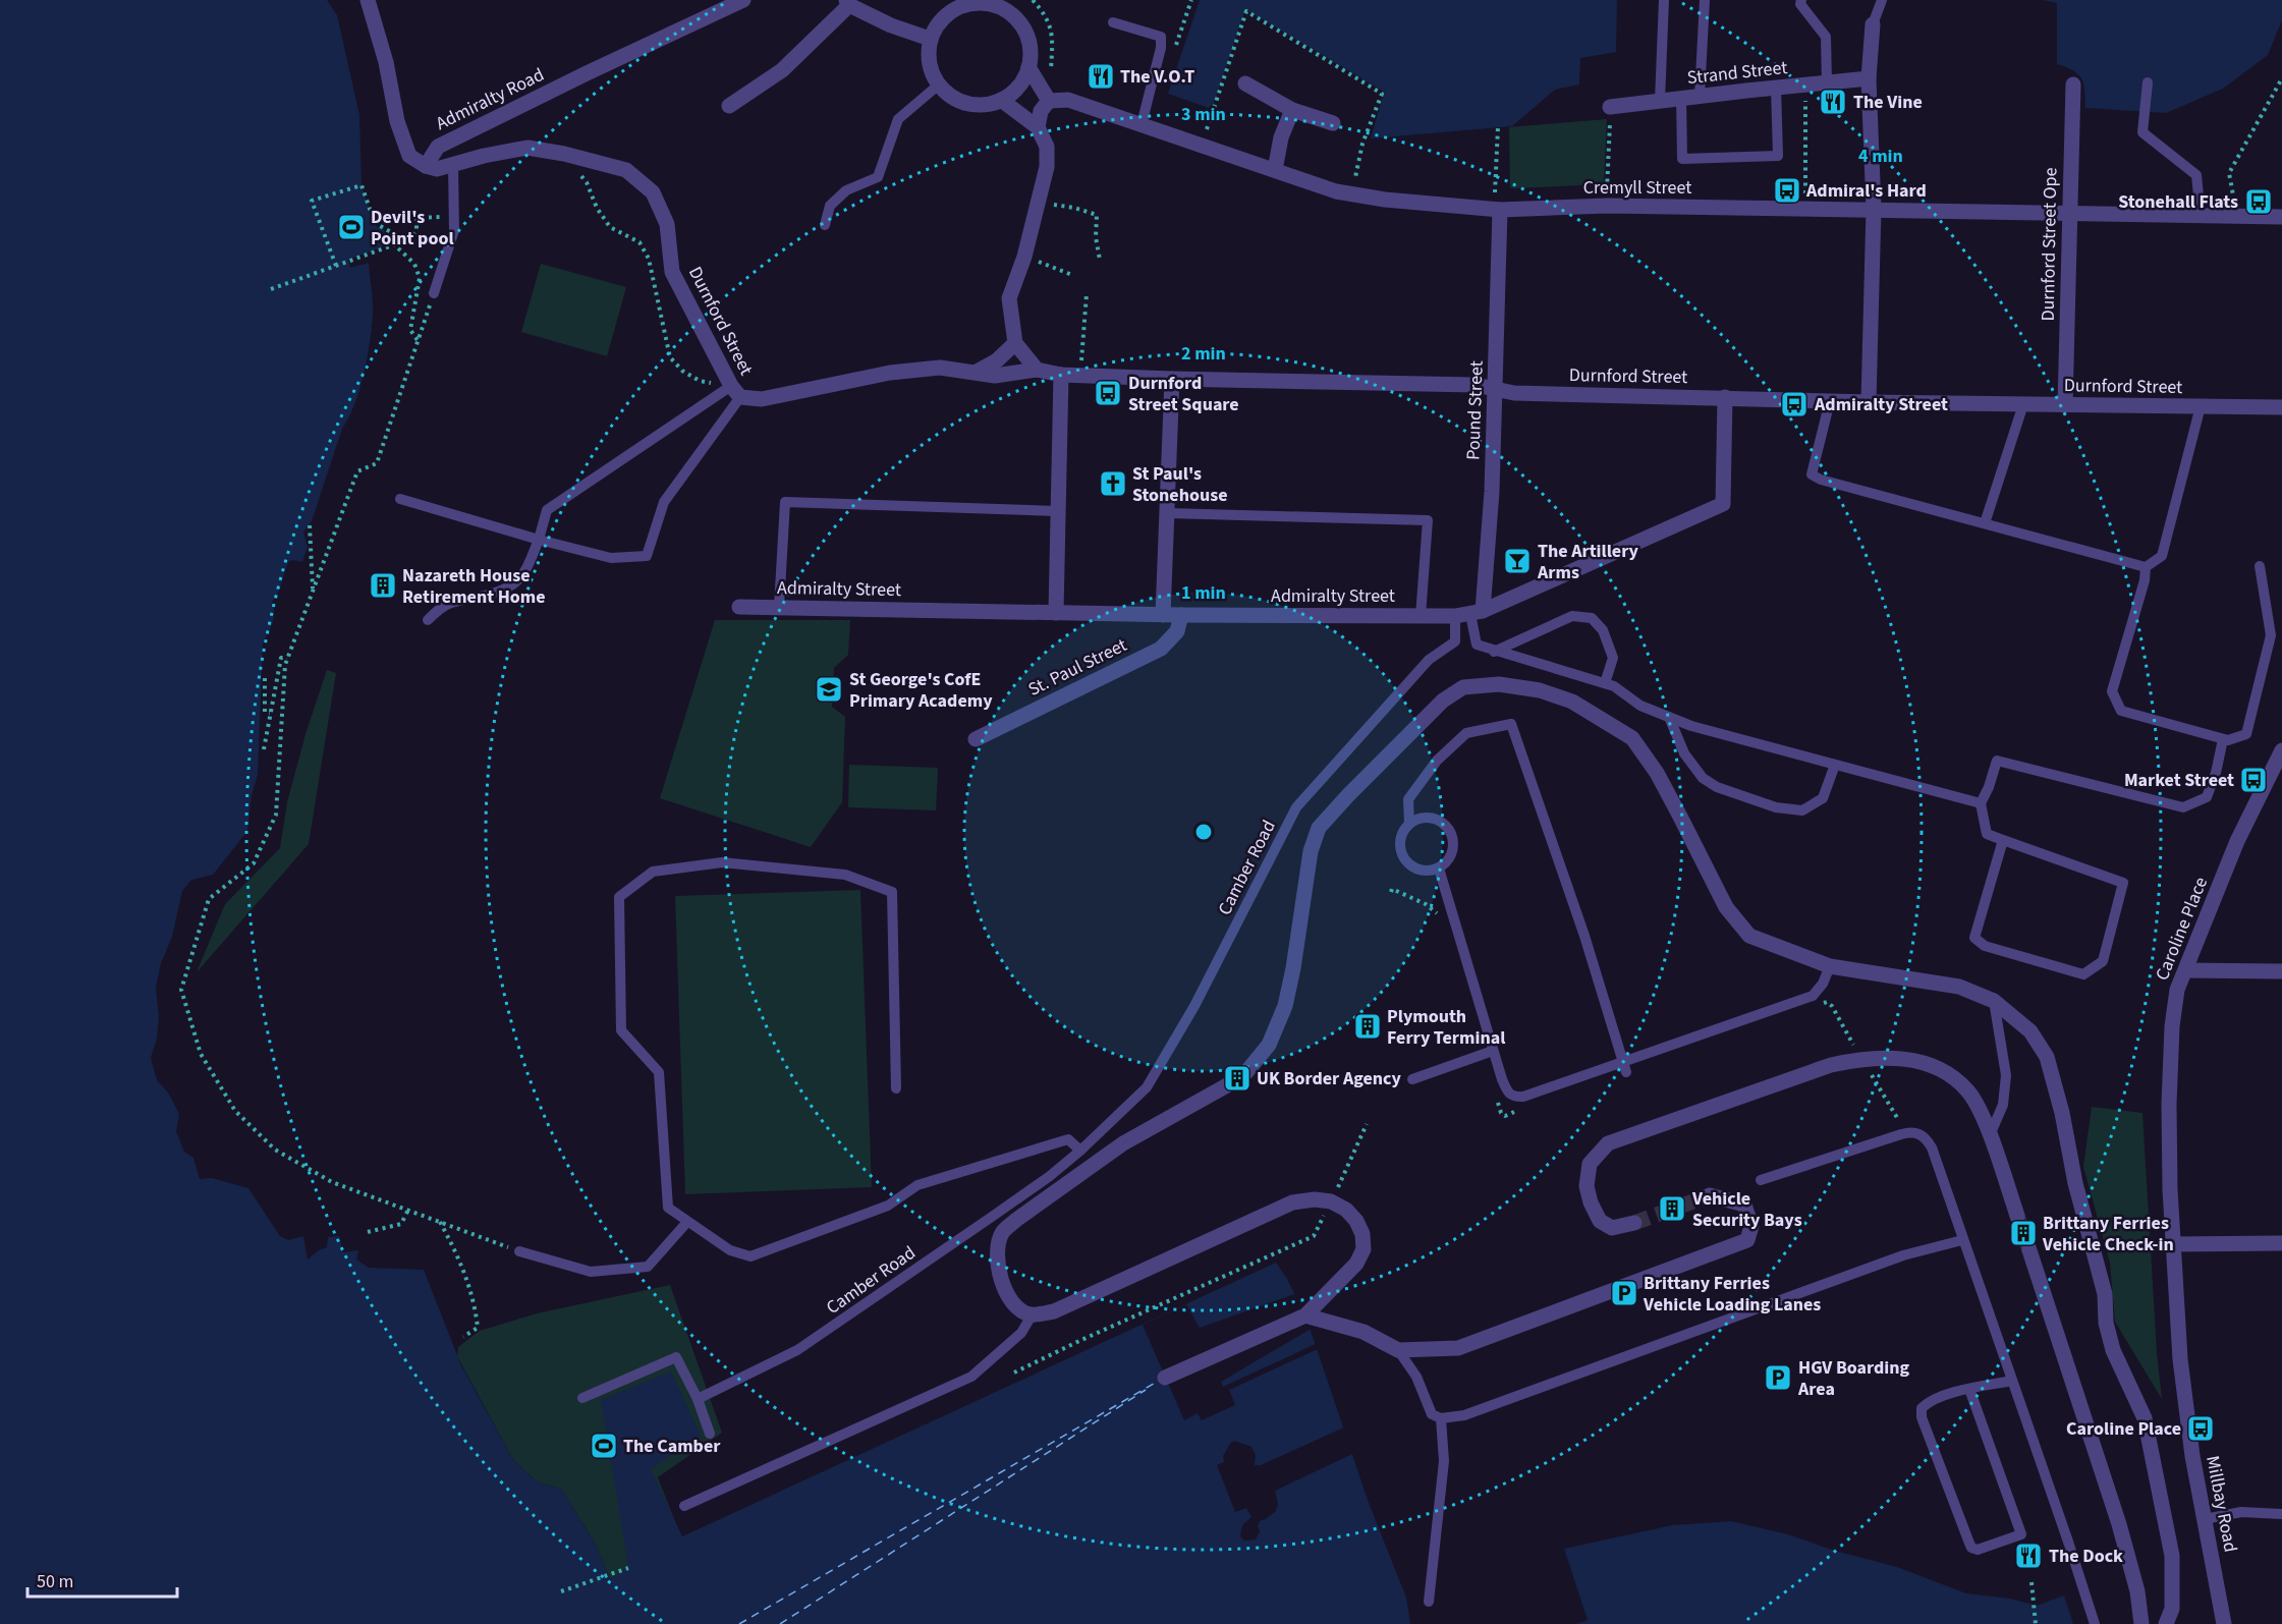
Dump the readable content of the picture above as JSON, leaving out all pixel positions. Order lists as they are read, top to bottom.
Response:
{
  "streets": {
    "street": [
      "Strand Street",
      "Admiralty Road",
      "Cremyll Street",
      "Durnford Street Ope",
      "Durnford Street",
      "Pound Street",
      "Admiralty Street",
      "St. Paul Street",
      "Caroline Place",
      "Millbay Road"
    ],
    "lane": ["Camber Road"]
  },
  "crossings": [
    ["Admiralty Road", "Durnford Street"],
    ["Cremyll Street", "Durnford Street Ope"],
    ["Cremyll Street", "Pound Street"],
    ["Durnford Street Ope", "Durnford Street"],
    ["Durnford Street", "Pound Street"],
    ["Durnford Street", "Admiralty Street"],
    ["Pound Street", "Admiralty Street"],
    ["Pound Street", "Camber Road"],
    ["Admiralty Street", "St. Paul Street"],
    ["Admiralty Street", "Camber Road"],
    ["Caroline Place", "Millbay Road"]
  ],
  "places": {
    "restaurant": ["The V.O.T", "The Vine", "The Dock"],
    "bus stop": [
      "Admiral's Hard",
      "Stonehall Flats",
      "Durnford Street Square",
      "Admiralty Street",
      "Market Street",
      "Caroline Place"
    ],
    "sports": ["Devil's Point pool", "The Camber"],
    "church": ["St Paul's Stonehouse"],
    "bar": ["The Artillery Arms"],
    "building": [
      "Nazareth House Retirement Home",
      "Plymouth Ferry Terminal",
      "UK Border Agency",
      "Vehicle Security Bays",
      "Brittany Ferries Vehicle Check-in"
    ],
    "school or university": ["St George's CofE Primary Academy"],
    "parking": ["Brittany Ferries Vehicle Loading Lanes", "HGV Boarding Area"]
  },
  "scale_bar": "50 m",
  "rings": [
    "3 min",
    "4 min",
    "2 min",
    "1 min"
  ]
}
